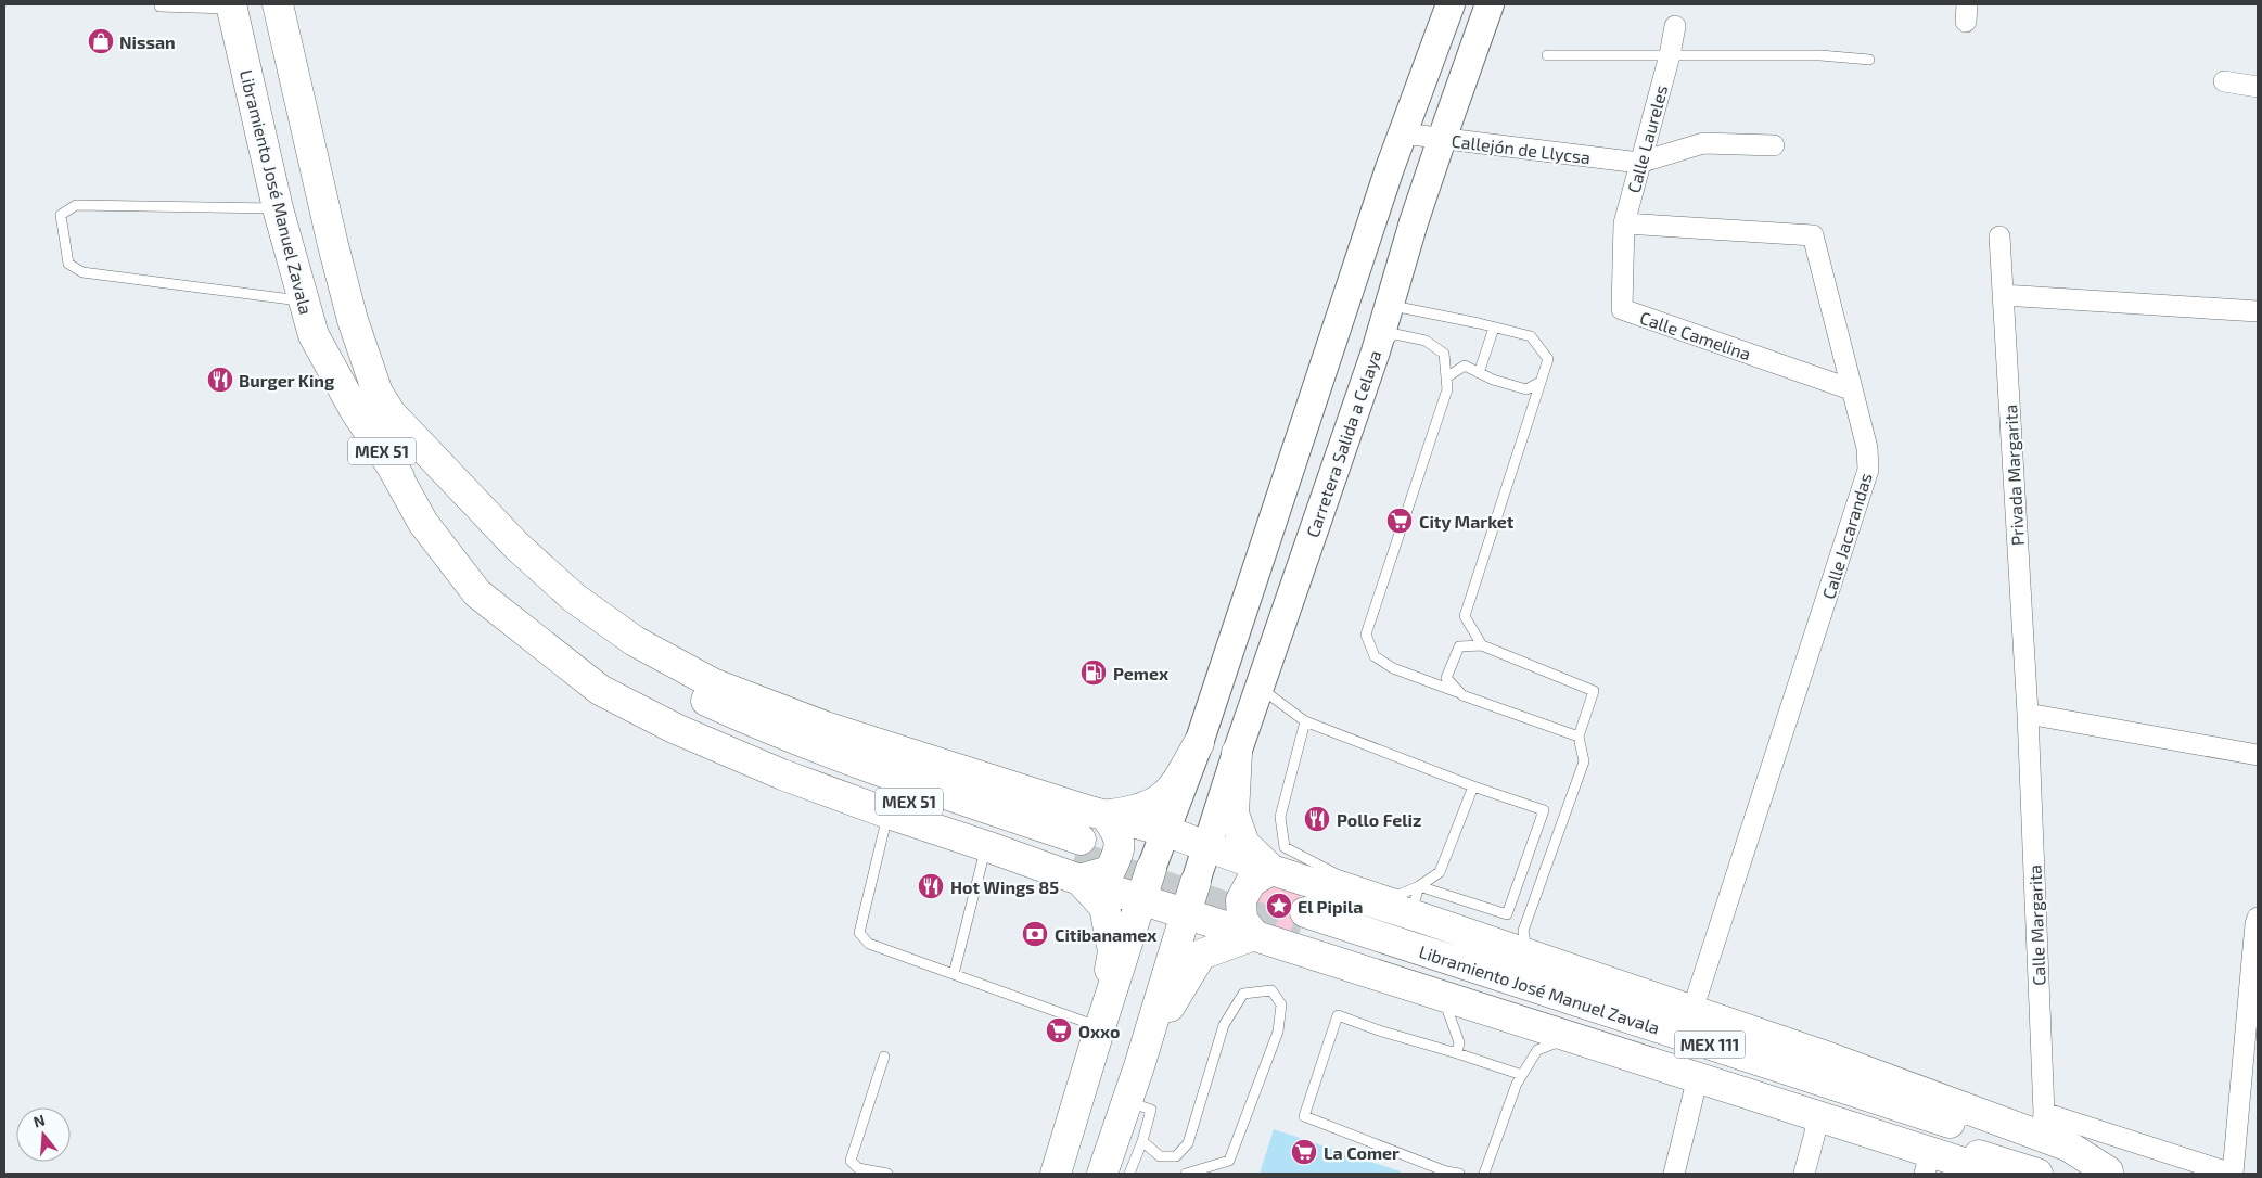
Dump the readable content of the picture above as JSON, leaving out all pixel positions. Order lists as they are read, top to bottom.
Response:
{
  "streets": {
    "main road": [
      "Libramiento José Manuel Zavala",
      "Carretera Salida a Celaya",
      "MEX 51",
      "MEX 111"
    ],
    "street": [
      "Calle Laureles",
      "Callejón de Llycsa",
      "Calle Camelina",
      "Privada Margarita",
      "Calle Jacarandas",
      "Calle Margarita"
    ]
  },
  "crossings": [
    ["Calle Laureles", "Callejón de Llycsa"],
    ["Calle Laureles", "Calle Camelina"],
    ["Calle Laureles", "Calle Jacarandas"],
    ["Callejón de Llycsa", "Carretera Salida a Celaya"],
    ["Libramiento José Manuel Zavala", "MEX 51"],
    ["Calle Camelina", "Calle Jacarandas"],
    ["Privada Margarita", "Calle Margarita"]
  ],
  "places": {
    "shop": ["Nissan"],
    "restaurant": ["Burger King", "Pollo Feliz", "Hot Wings 85"],
    "supermarket": ["City Market", "Oxxo", "La Comer"],
    "fuel station": ["Pemex"],
    "place": ["El Pipila"],
    "bank": ["Citibanamex"]
  },
  "north": "top"
}
